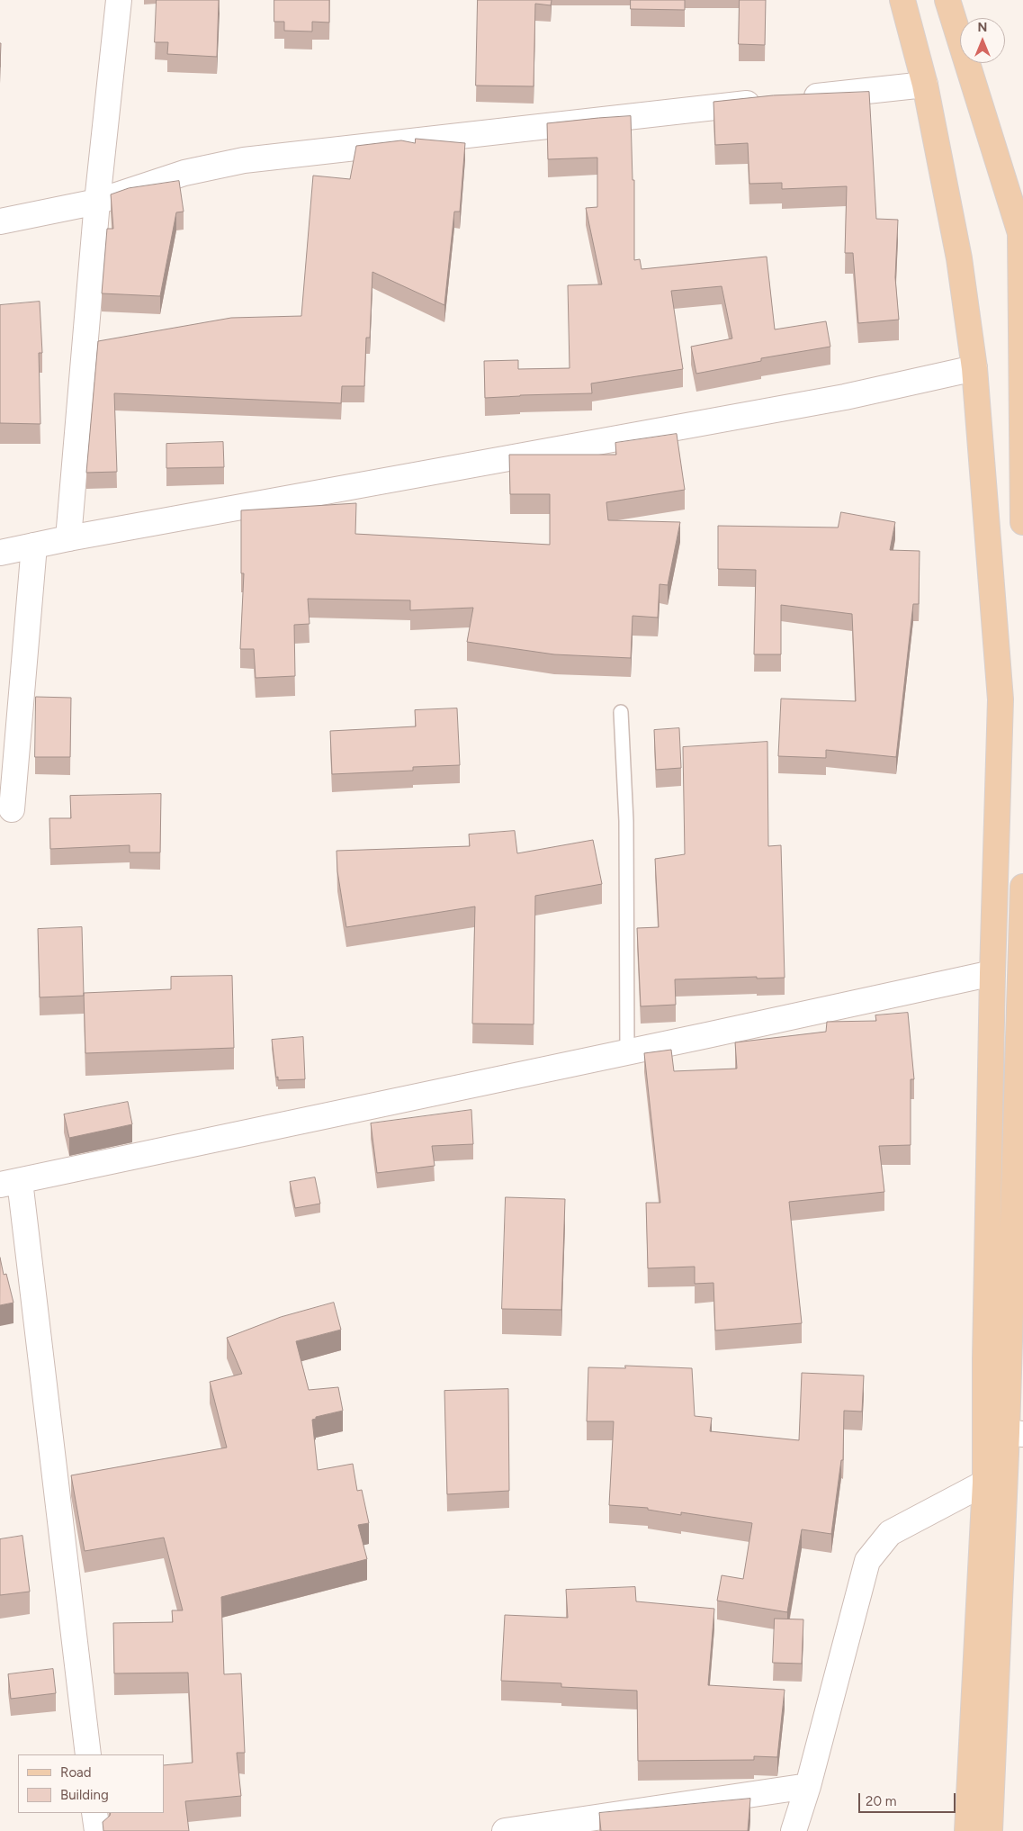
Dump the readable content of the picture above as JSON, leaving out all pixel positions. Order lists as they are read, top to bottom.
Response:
{
  "legend": ["Road", "Building"],
  "scale_bar": "20 m",
  "north": "top"
}
